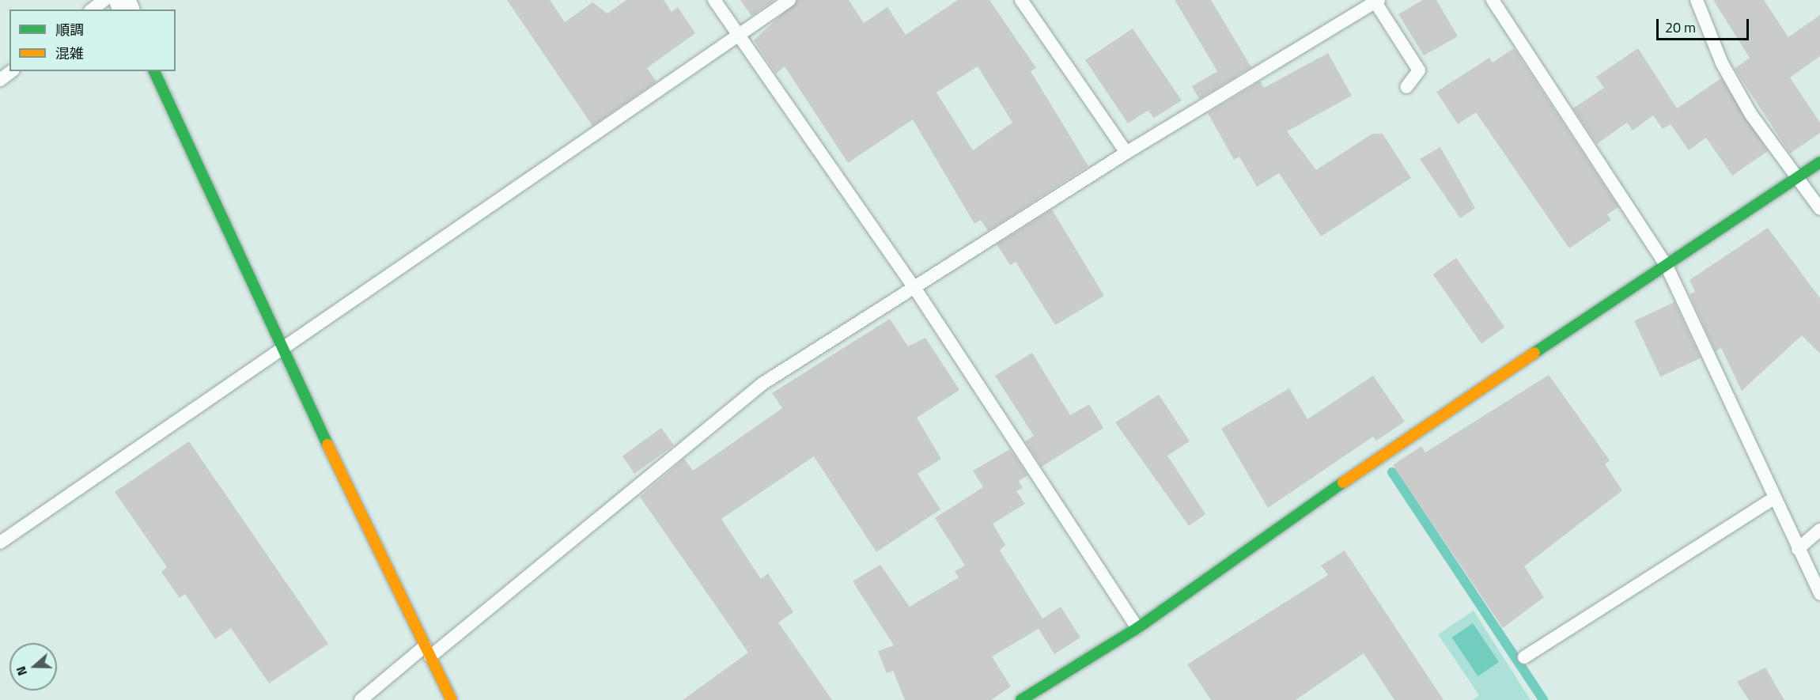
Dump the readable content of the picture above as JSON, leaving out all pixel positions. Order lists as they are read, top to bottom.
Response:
{
  "legend": ["順調", "混雑"],
  "scale_bar": "20 m",
  "north": "left"
}
